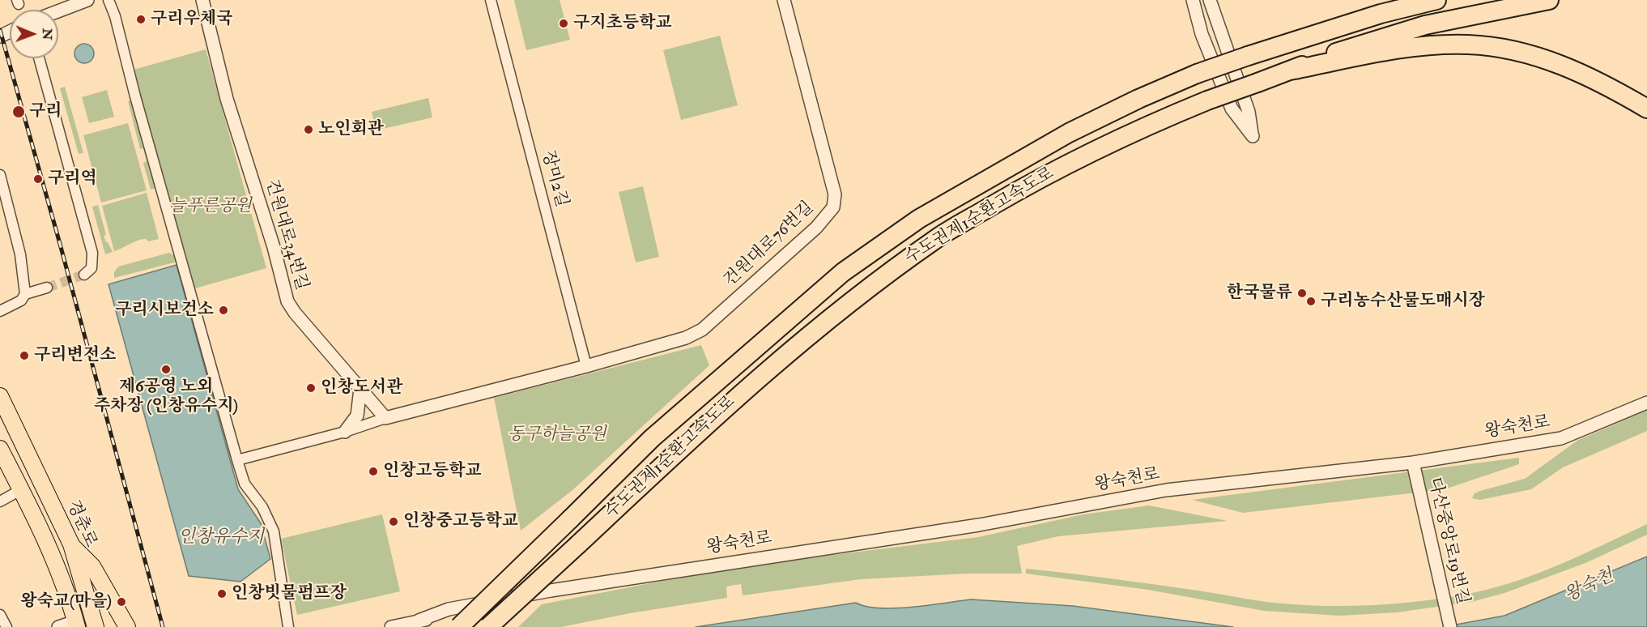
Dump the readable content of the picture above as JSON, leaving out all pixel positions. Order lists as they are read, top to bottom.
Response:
{
  "streets": {
    "highway": ["수도권제1순환고속도로"],
    "main road": ["경춘로"],
    "street": [
      "장미2길",
      "건원대로34번길",
      "건원대로76번길",
      "왕숙천로",
      "다산중앙로19번길"
    ]
  },
  "crossings": [
    ["장미2길", "건원대로76번길"],
    ["왕숙천로", "다산중앙로19번길"]
  ],
  "water": ["인창유수지", "왕숙천"],
  "parks": ["늘푸른공원", "동구하늘공원"],
  "places": [
    "구리우체국",
    "구지초등학교",
    "구리",
    "노인회관",
    "구리역",
    "한국물류",
    "구리농수산물도매시장",
    "구리시보건소",
    "구리변전소",
    "제6공영 노외 주차장 (인창유수지)",
    "인창도서관",
    "인창고등학교",
    "인창중고등학교",
    "인창빗물펌프장",
    "왕숙교(마을)"
  ],
  "north": "right"
}
